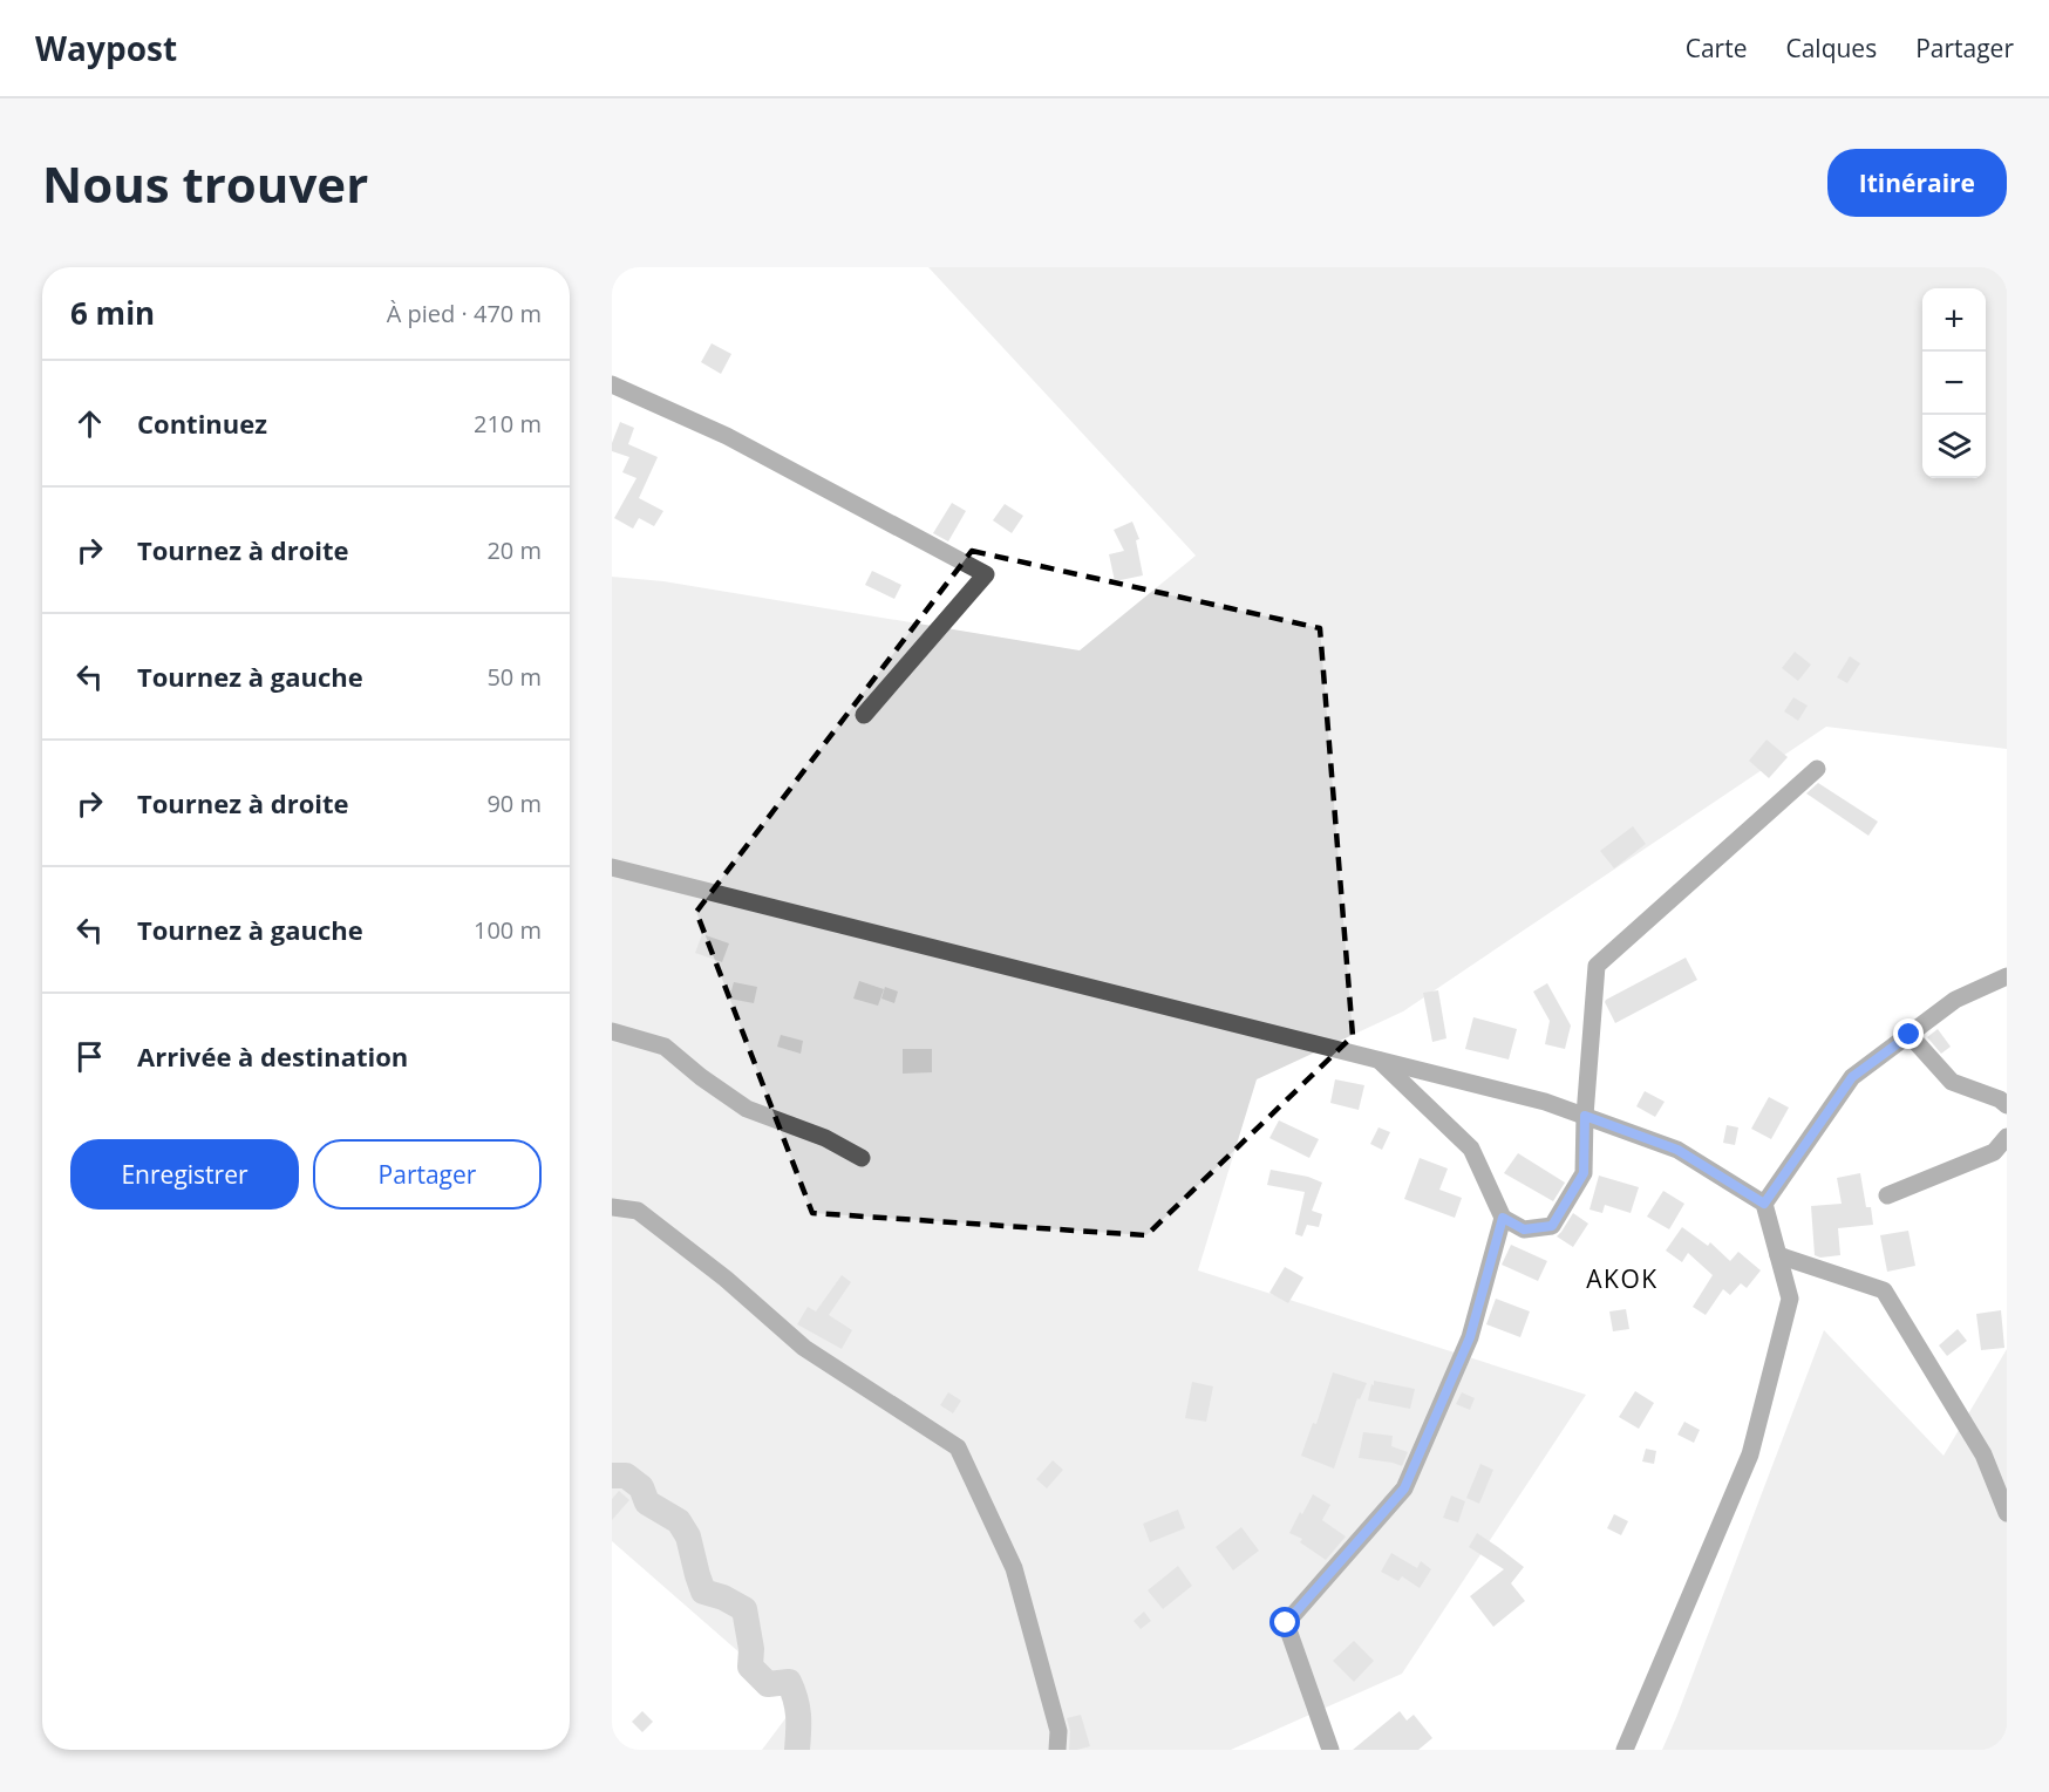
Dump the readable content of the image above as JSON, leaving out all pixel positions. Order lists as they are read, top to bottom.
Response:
{
  "districts": ["AKOK"],
  "page": {
    "header": "Waypost",
    "nav": ["Carte", "Calques", "Partager"],
    "buttons": [
      "Itinéraire",
      ["Enregistrer", "Partager"]
    ],
    "title": "Nous trouver",
    "heading": ["6 min", "À pied · 470 m"],
    "map_buttons": ["+", "−"],
    "list": [
      ["Continuez", "210 m"],
      ["Tournez à droite", "20 m"],
      ["Tournez à gauche", "50 m"],
      ["Tournez à droite", "90 m"],
      ["Tournez à gauche", "100 m"],
      "Arrivée à destination"
    ]
  }
}
